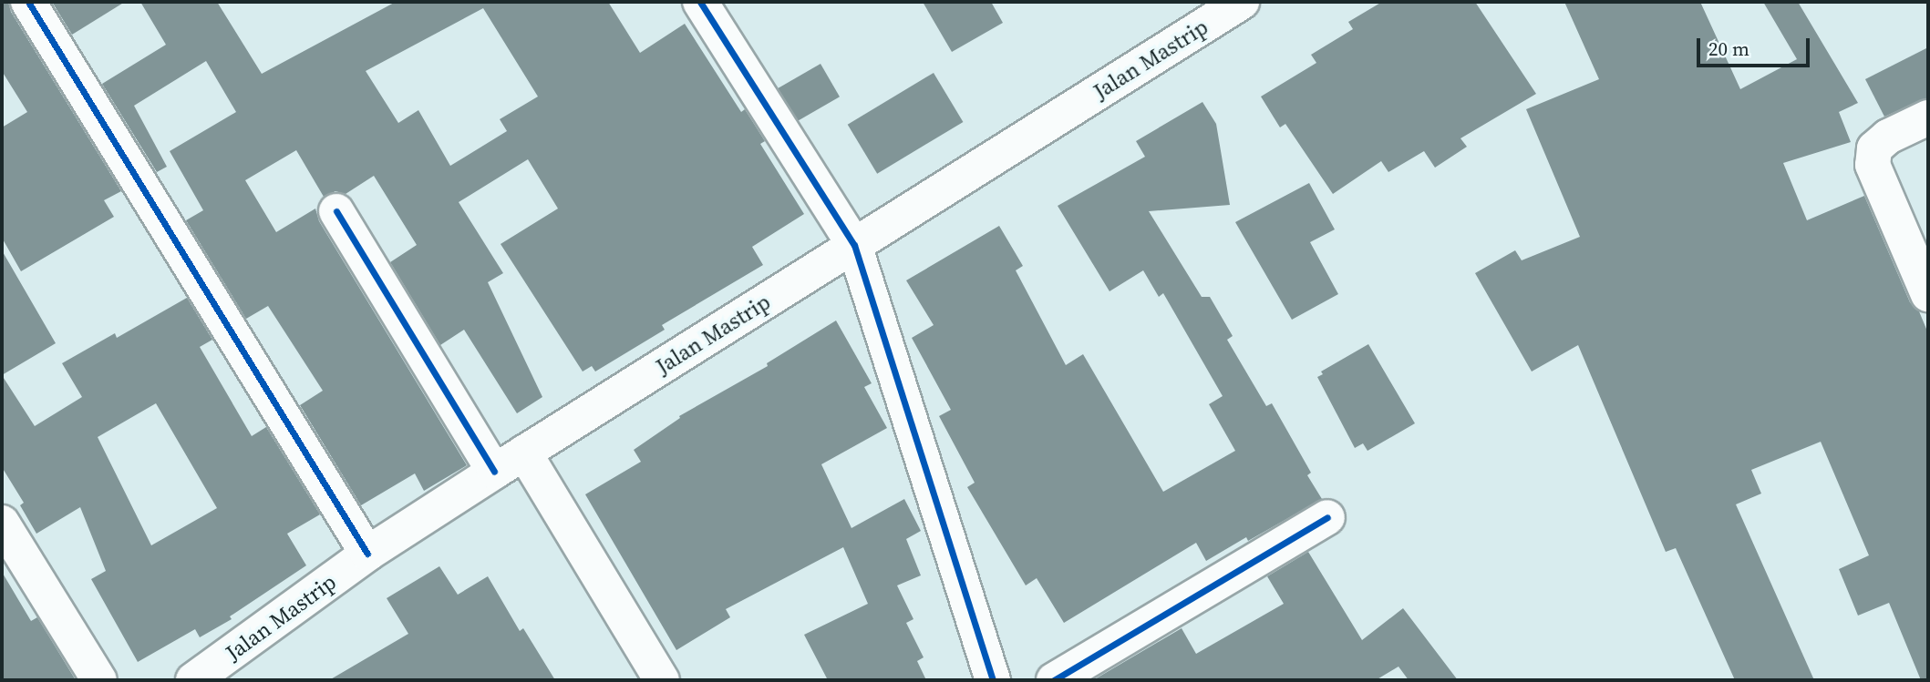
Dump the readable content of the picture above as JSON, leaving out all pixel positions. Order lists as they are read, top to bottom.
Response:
{
  "streets": {
    "street": ["Jalan Mastrip"]
  },
  "scale_bar": "20 m"
}
